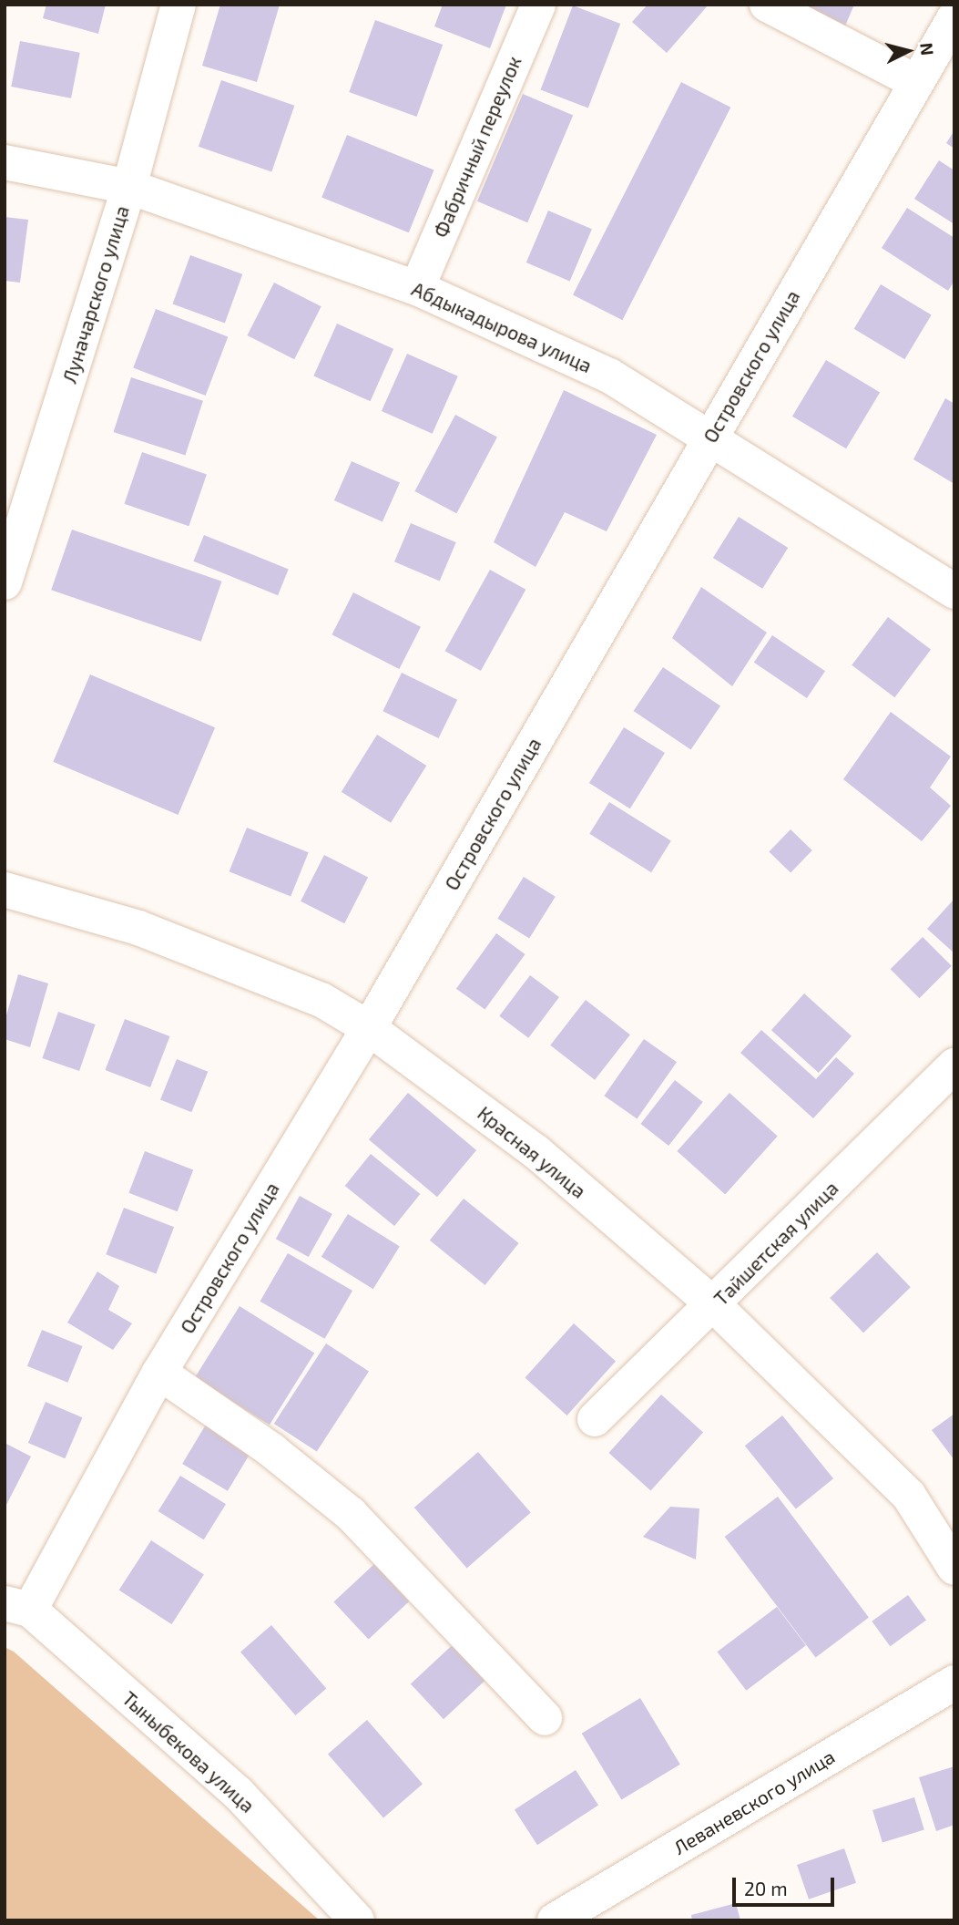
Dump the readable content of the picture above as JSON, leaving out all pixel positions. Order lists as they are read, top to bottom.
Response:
{
  "streets": {
    "street": [
      "Фабричный переулок",
      "Луначарского улица",
      "Абдыкадырова улица",
      "Островского улица",
      "Красная улица",
      "Тайшетская улица",
      "Тыныбекова улица",
      "Леваневского улица"
    ]
  },
  "crossings": [
    ["Фабричный переулок", "Абдыкадырова улица"],
    ["Луначарского улица", "Абдыкадырова улица"],
    ["Абдыкадырова улица", "Островского улица"],
    ["Островского улица", "Красная улица"],
    ["Островского улица", "Тыныбекова улица"],
    ["Красная улица", "Тайшетская улица"]
  ],
  "scale_bar": "20 m",
  "north": "right"
}
